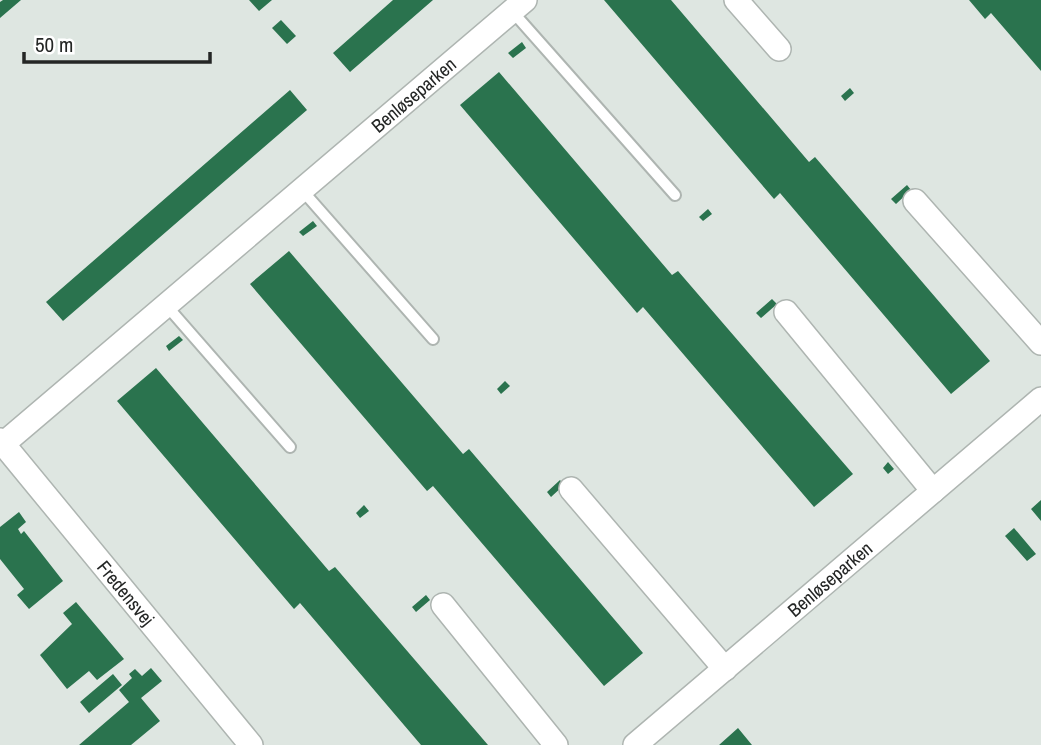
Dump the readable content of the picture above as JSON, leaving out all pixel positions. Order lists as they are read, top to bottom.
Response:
{
  "streets": {
    "street": ["Benløseparken", "Fredensvej"]
  },
  "crossings": [
    ["Benløseparken", "Fredensvej"]
  ],
  "scale_bar": "50 m"
}
